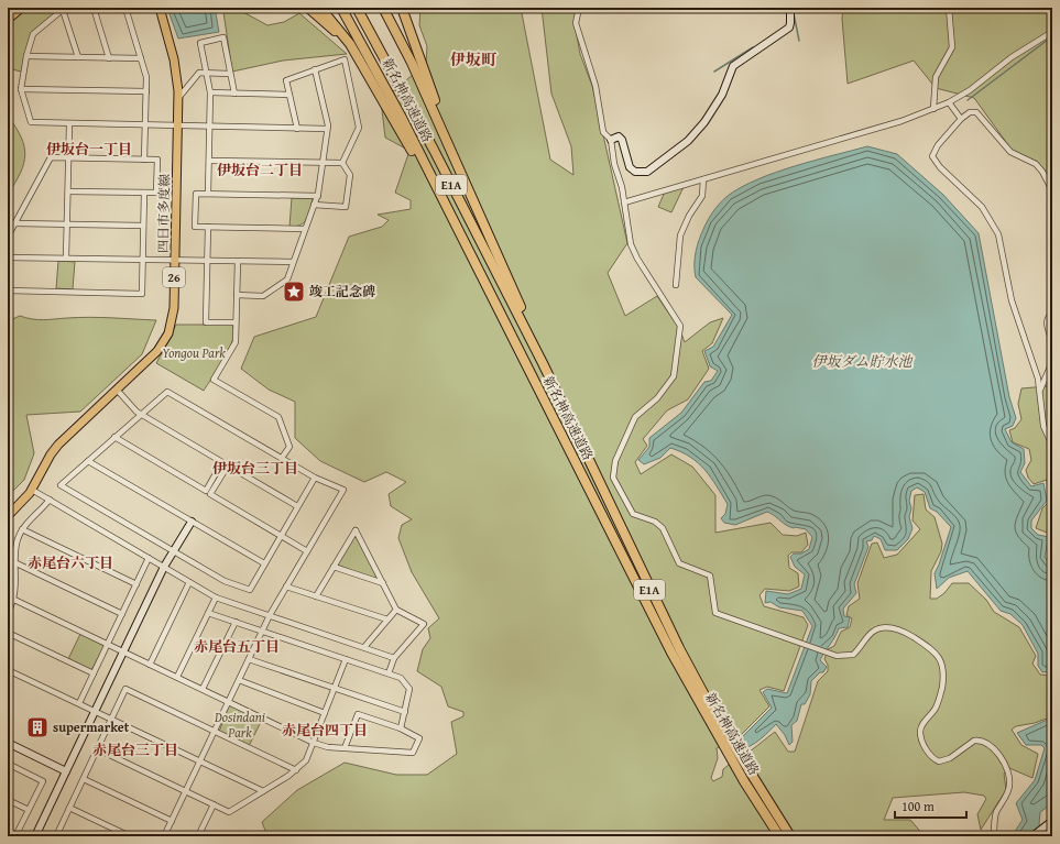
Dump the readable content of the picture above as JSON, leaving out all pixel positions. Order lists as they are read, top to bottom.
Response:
{
  "streets": {
    "highway": ["新名神高速道路", "E1A"],
    "main road": ["四日市多度線", "26"]
  },
  "districts": [
    "伊坂町",
    "伊坂台一丁目",
    "伊坂台二丁目",
    "伊坂台三丁目",
    "赤尾台六丁目",
    "赤尾台五丁目",
    "赤尾台四丁目",
    "赤尾台三丁目"
  ],
  "water": ["伊坂ダム貯水池"],
  "parks": ["Yongou Park", "Dosindani Park"],
  "places": {
    "place": ["竣工記念碑"],
    "building": ["supermarket"]
  },
  "scale_bar": "100 m"
}
